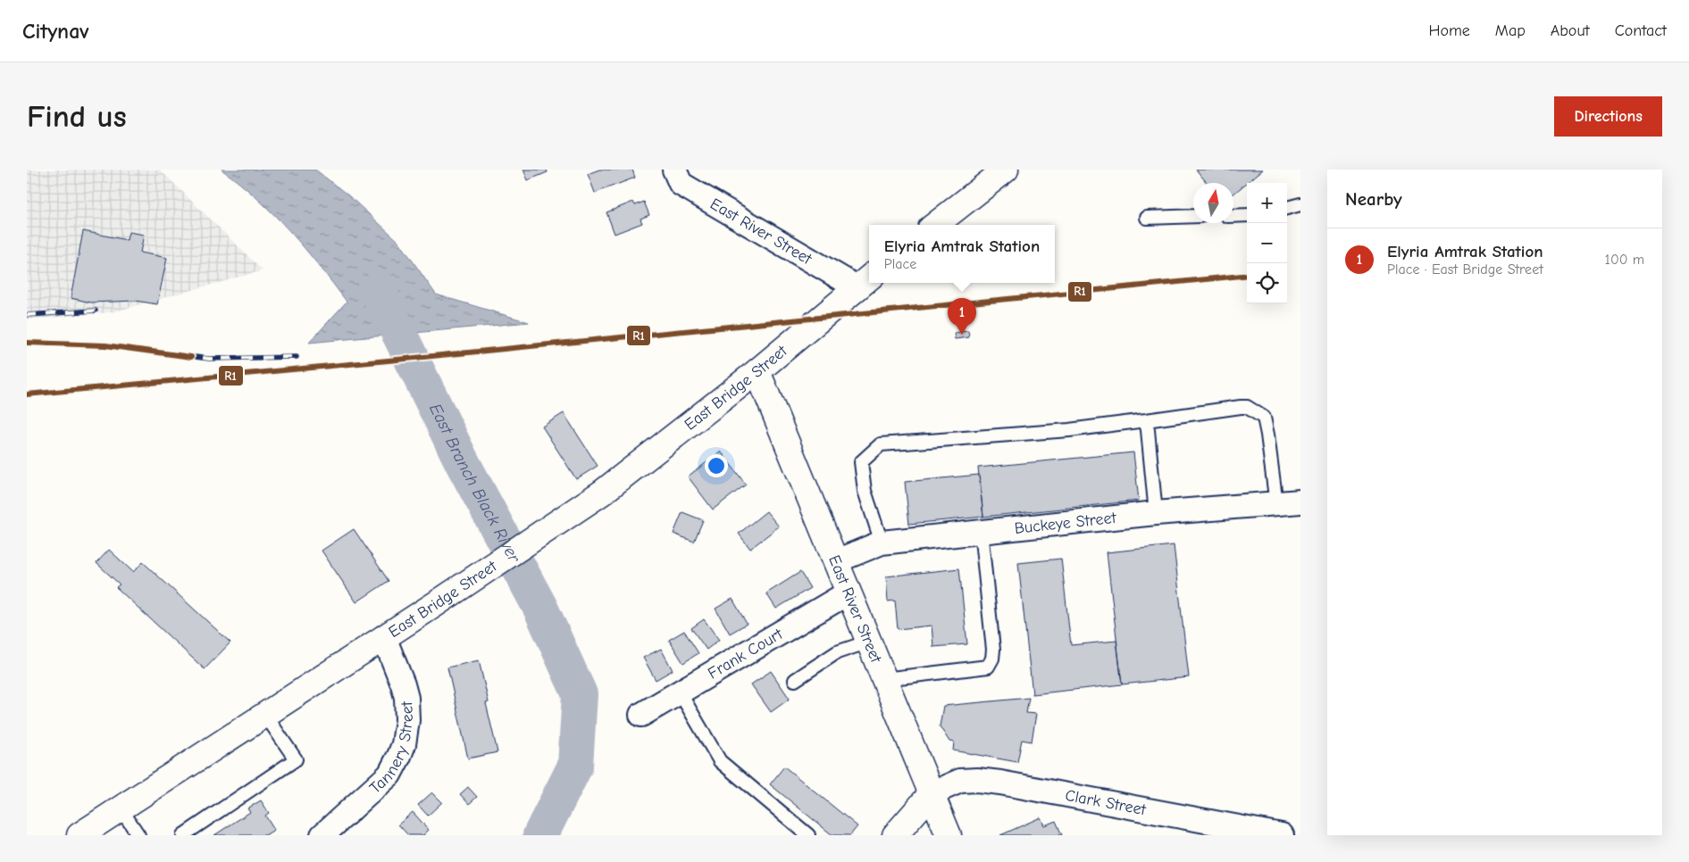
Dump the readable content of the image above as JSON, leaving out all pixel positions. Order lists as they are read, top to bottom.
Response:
{
  "streets": {
    "main road": ["East River Street", "East Bridge Street"],
    "street": [
      "Buckeye Street",
      "Frank Court",
      "Tannery Street",
      "Clark Street"
    ]
  },
  "crossings": [
    ["East River Street", "East Bridge Street"],
    ["East River Street", "Buckeye Street"],
    ["East River Street", "Frank Court"],
    ["East River Street", "Clark Street"],
    ["East Bridge Street", "Tannery Street"]
  ],
  "water": ["East Branch Black River"],
  "lines": ["transit line R1"],
  "north": "top",
  "page": {
    "header": "Citynav",
    "nav": [
      "Home",
      "Map",
      "About",
      "Contact"
    ],
    "buttons": "Directions",
    "title": "Find us",
    "heading": "Nearby",
    "map_buttons": ["+", "−"],
    "popup": ["Elyria Amtrak Station", "Place"],
    "list": [
      {
        "mark": "1",
        "name": "Elyria Amtrak Station",
        "note": "Place · East Bridge Street",
        "value": "100 m"
      }
    ],
    "pins": "1"
  }
}
